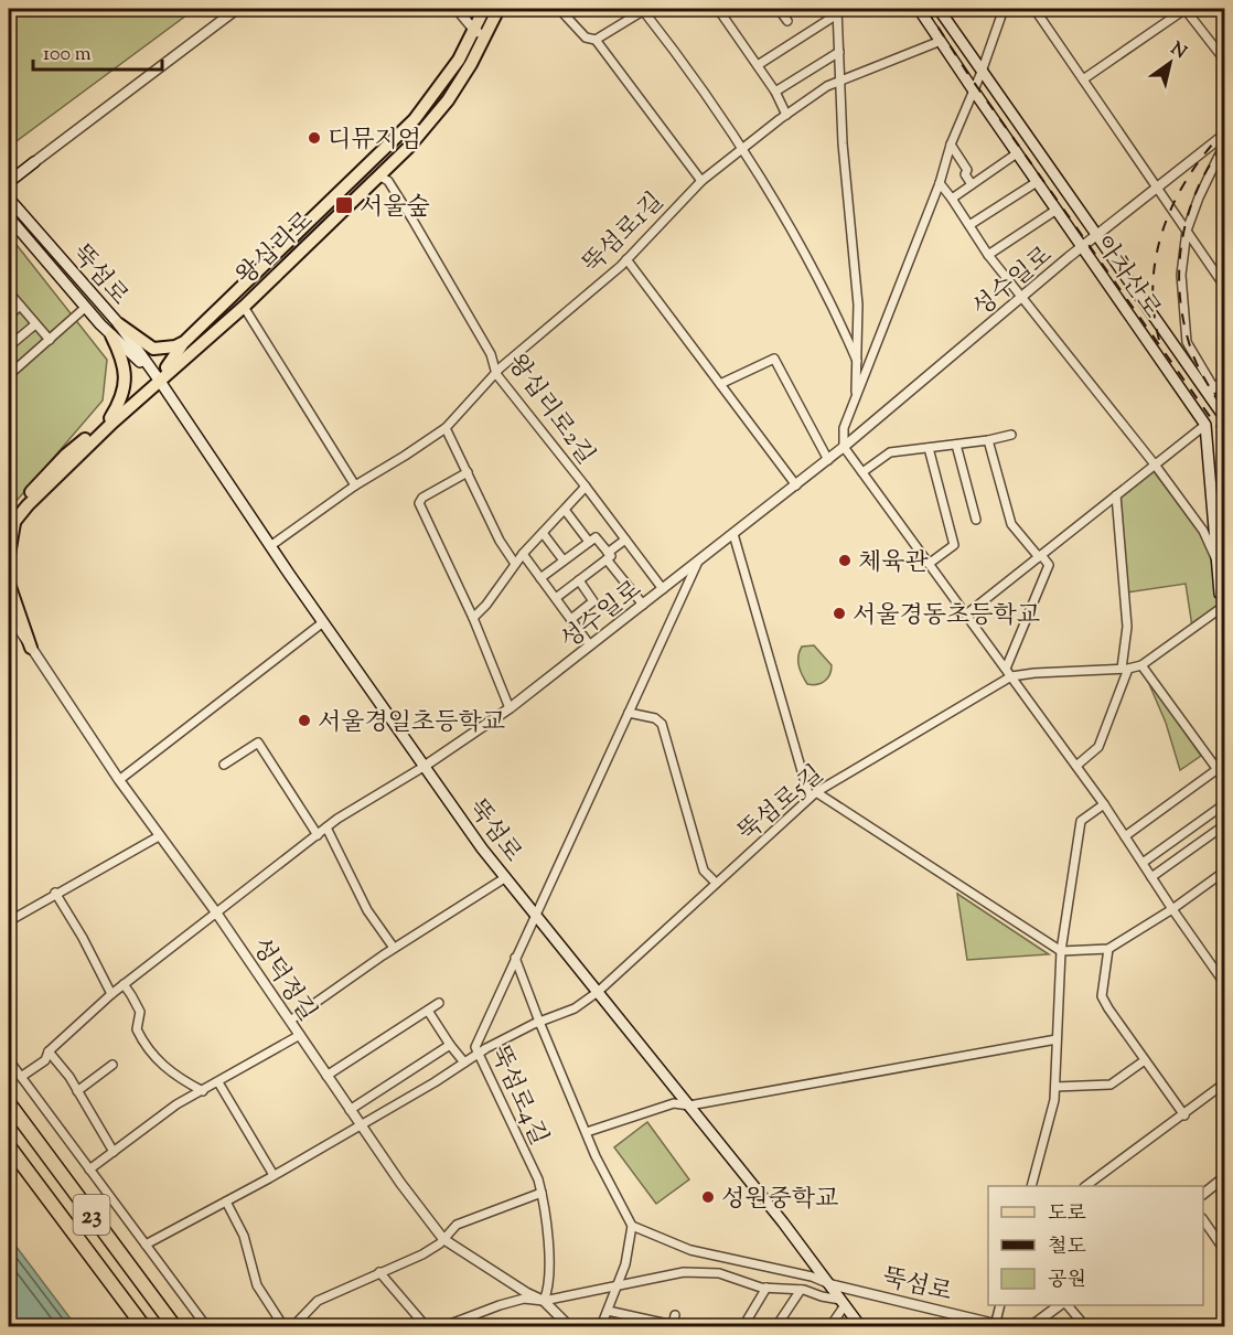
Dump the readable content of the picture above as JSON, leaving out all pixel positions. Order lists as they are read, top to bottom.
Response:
{
  "streets": {
    "highway": ["23"],
    "main road": ["왕십리로", "뚝섬로", "아차산로"],
    "street": [
      "뚝섬로1길",
      "성수일로",
      "왕십리로2길",
      "뚝섬로5길",
      "성덕정길",
      "뚝섬로4길"
    ]
  },
  "crossings": [
    ["뚝섬로1길", "뚝섬로"],
    ["뚝섬로1길", "아차산로"],
    ["뚝섬로1길", "왕십리로2길"],
    ["왕십리로", "뚝섬로"],
    ["왕십리로", "왕십리로2길"],
    ["뚝섬로", "성수일로"],
    ["뚝섬로", "뚝섬로5길"],
    ["뚝섬로", "뚝섬로4길"],
    ["아차산로", "성수일로"],
    ["성수일로", "왕십리로2길"],
    ["성수일로", "뚝섬로4길"],
    ["뚝섬로5길", "성덕정길"],
    ["뚝섬로5길", "뚝섬로4길"],
    ["성덕정길", "뚝섬로4길"]
  ],
  "places": {
    "other": [
      "디뮤지엄",
      "체육관",
      "서울경동초등학교",
      "서울경일초등학교",
      "성원중학교"
    ],
    "transit": ["서울숲"]
  },
  "legend": ["도로", "철도", "공원"],
  "scale_bar": "100 m",
  "north": "top right"
}
